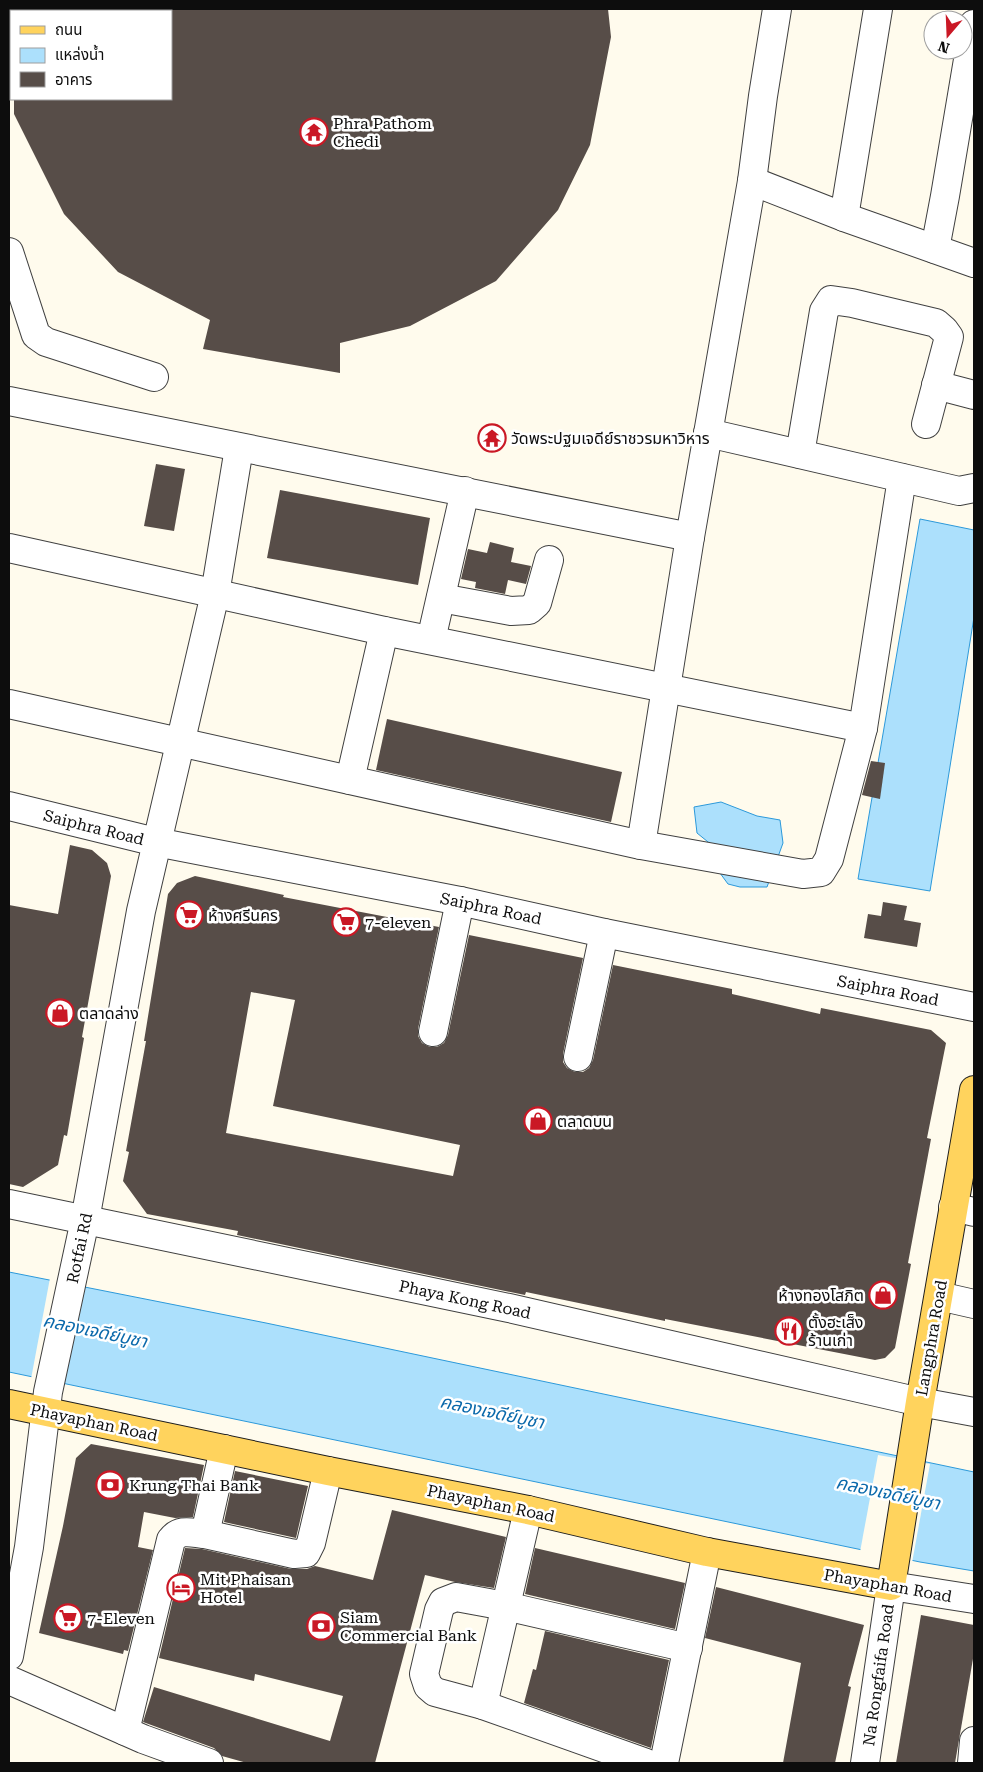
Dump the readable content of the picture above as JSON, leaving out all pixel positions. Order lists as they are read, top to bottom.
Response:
{
  "streets": {
    "main road": ["Langphra Road", "Phayaphan Road"],
    "street": [
      "Saiphra Road",
      "Rotfai Rd",
      "Phaya Kong Road",
      "Na Rongfaifa Road"
    ]
  },
  "crossings": [
    ["Saiphra Road", "Rotfai Rd"],
    ["Rotfai Rd", "Phaya Kong Road"],
    ["Rotfai Rd", "Phayaphan Road"],
    ["Phaya Kong Road", "Langphra Road"],
    ["Langphra Road", "Phayaphan Road"],
    ["Langphra Road", "Na Rongfaifa Road"],
    ["Phayaphan Road", "Na Rongfaifa Road"]
  ],
  "water": ["คลองเจดีย์บูชา"],
  "places": {
    "temple": ["Phra Pathom Chedi", "วัดพระปฐมเจดีย์ราชวรมหาวิหาร"],
    "supermarket": ["ห้างศรีนคร", "7-eleven", "7-Eleven"],
    "shop": ["ตลาดล่าง", "ตลาดบน", "ห้างทองโสภิต"],
    "restaurant": ["ตั้งฮะเส็ง ร้านเก่า"],
    "bank": ["Krung Thai Bank", "Siam Commercial Bank"],
    "hotel": ["Mit Phaisan Hotel"]
  },
  "legend": ["ถนน", "แหล่งน้ำ", "อาคาร"],
  "north": "bottom"
}
